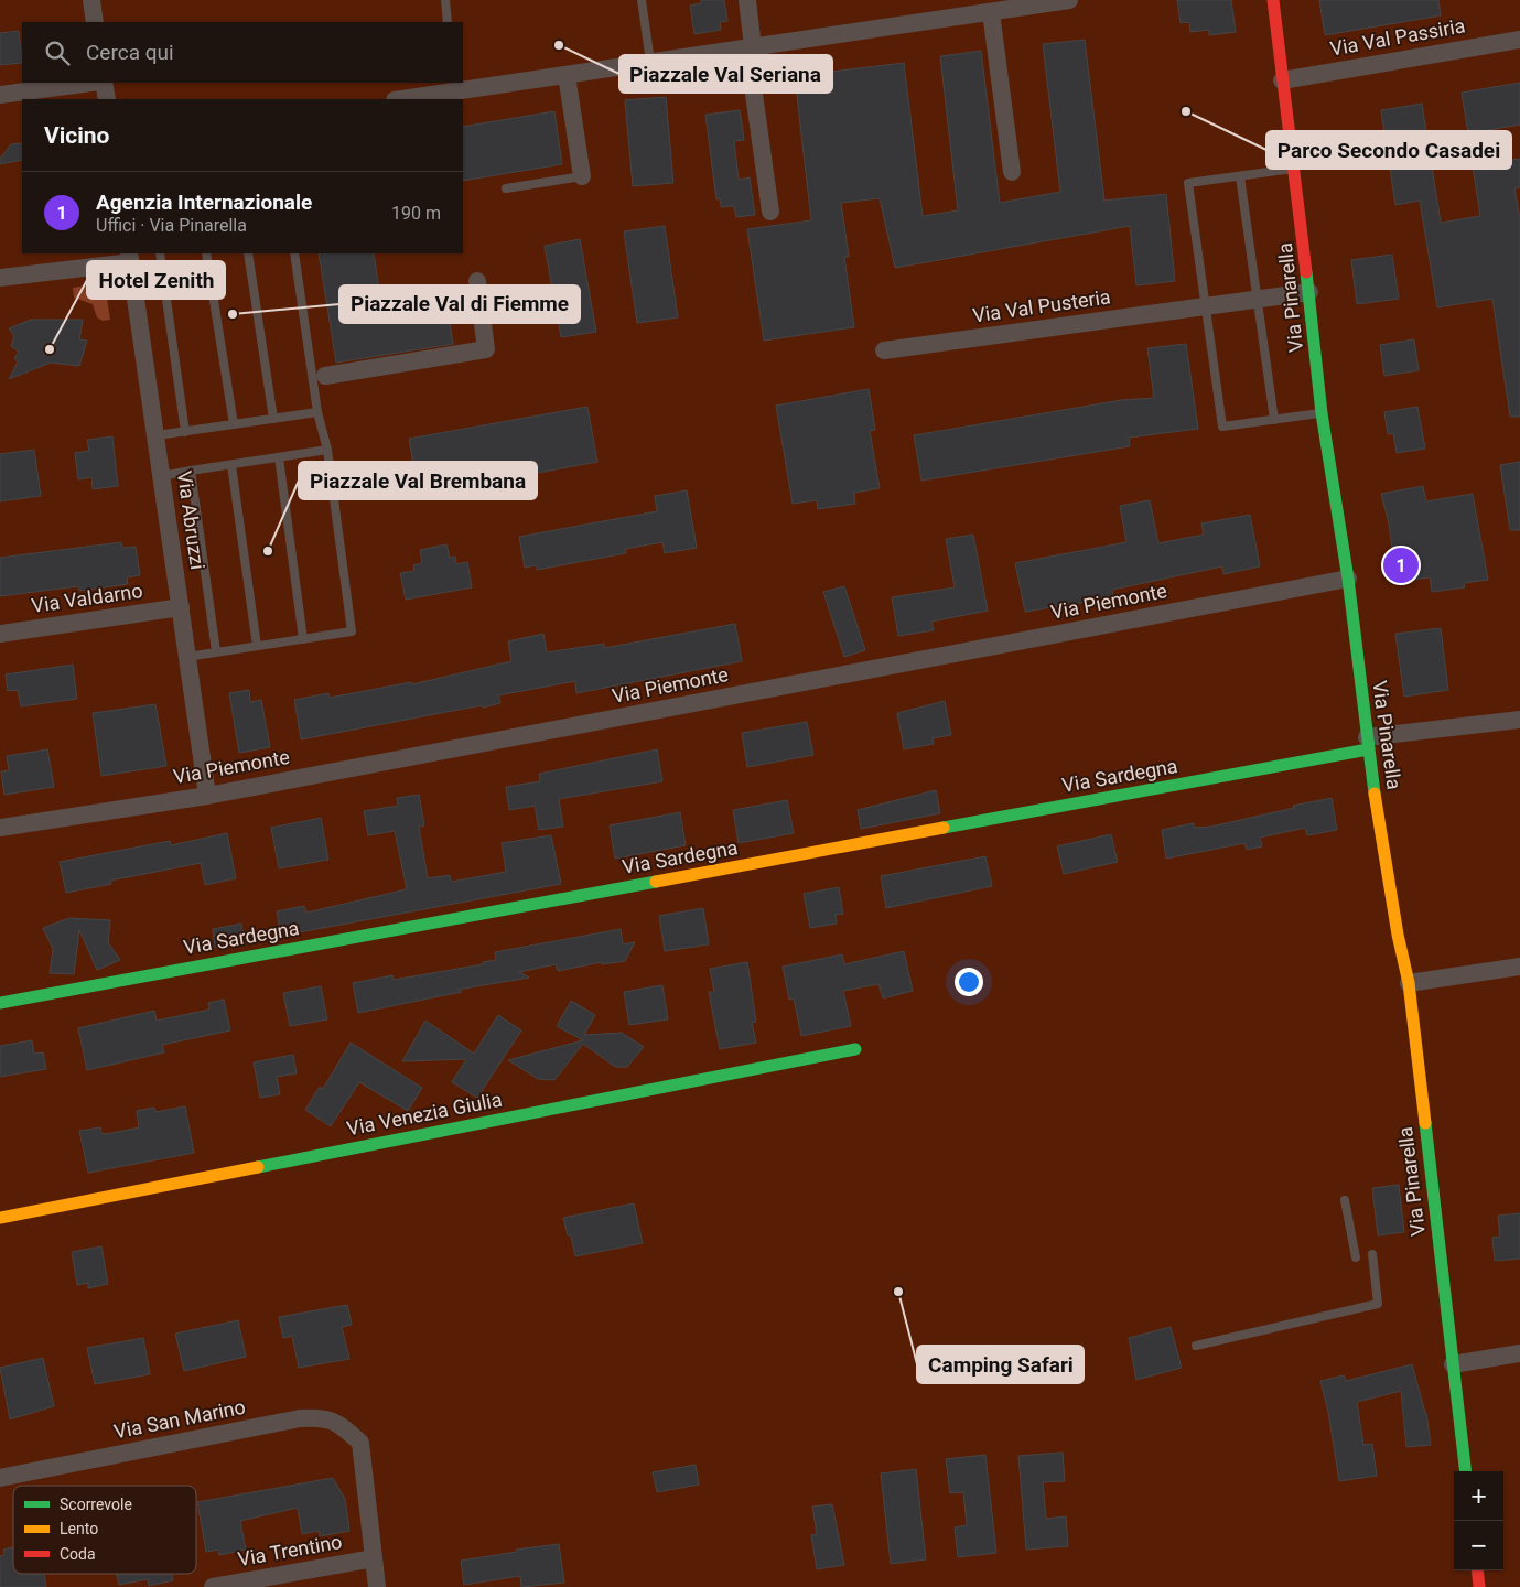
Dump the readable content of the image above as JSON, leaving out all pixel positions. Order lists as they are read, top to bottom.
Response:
{
  "streets": {
    "street": [
      "Via Val Passiria",
      "Via Pinarella",
      "Via Val Pusteria",
      "Via Abruzzi",
      "Via Valdarno",
      "Via Piemonte",
      "Via Sardegna",
      "Via Venezia Giulia",
      "Via San Marino",
      "Via Trentino"
    ]
  },
  "crossings": [
    ["Via Val Passiria", "Via Pinarella"],
    ["Via Pinarella", "Via Val Pusteria"],
    ["Via Pinarella", "Via Piemonte"],
    ["Via Pinarella", "Via Sardegna"],
    ["Via Abruzzi", "Via Valdarno"],
    ["Via Abruzzi", "Via Piemonte"],
    ["Via San Marino", "Via Trentino"]
  ],
  "places": [
    "Piazzale Val Seriana",
    "Parco Secondo Casadei",
    "Piazzale Val di Fiemme",
    "Hotel Zenith",
    "Piazzale Val Brembana",
    "Camping Safari"
  ],
  "legend": ["Scorrevole", "Lento", "Coda"],
  "page": {
    "search": "Cerca qui",
    "heading": "Vicino",
    "list": [
      {
        "mark": "1",
        "name": "Agenzia Internazionale",
        "note": "Uffici · Via Pinarella",
        "value": "190 m"
      }
    ],
    "pins": "1",
    "map_buttons": ["+", "−"]
  }
}
